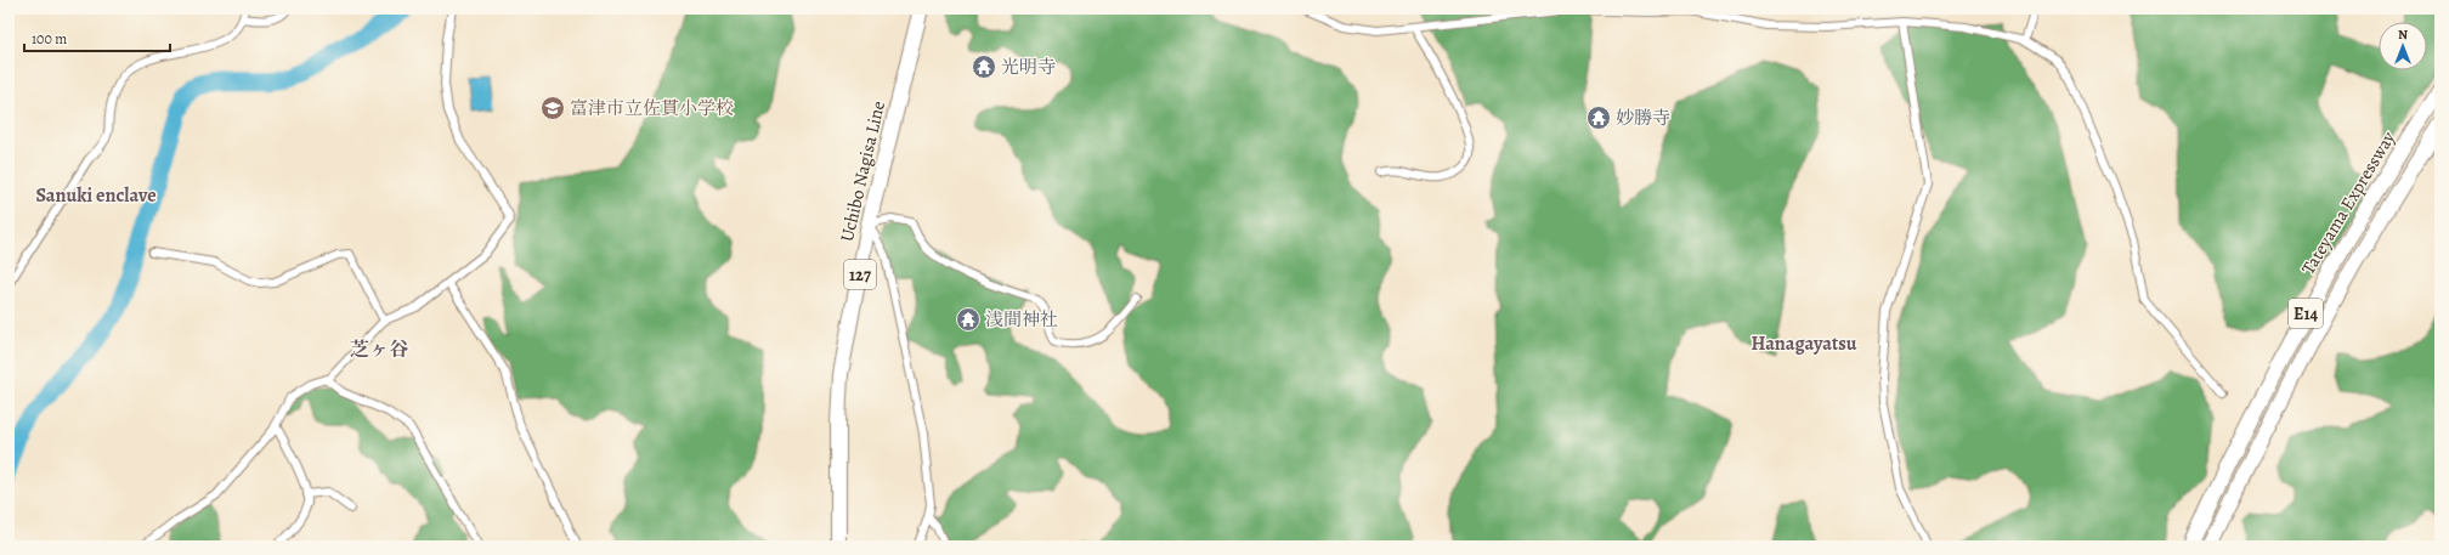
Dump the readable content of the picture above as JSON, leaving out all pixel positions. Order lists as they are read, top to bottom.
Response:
{
  "streets": {
    "highway": [
      "Uchibo Nagisa Line",
      "Tateyama Expressway",
      "127",
      "E14"
    ]
  },
  "districts": ["Sanuki enclave", "Hanagayatsu", "芝ヶ谷"],
  "places": {
    "temple": ["光明寺", "妙勝寺", "浅間神社"],
    "school or university": ["富津市立佐貫小学校"]
  },
  "scale_bar": "100 m",
  "north": "top"
}
